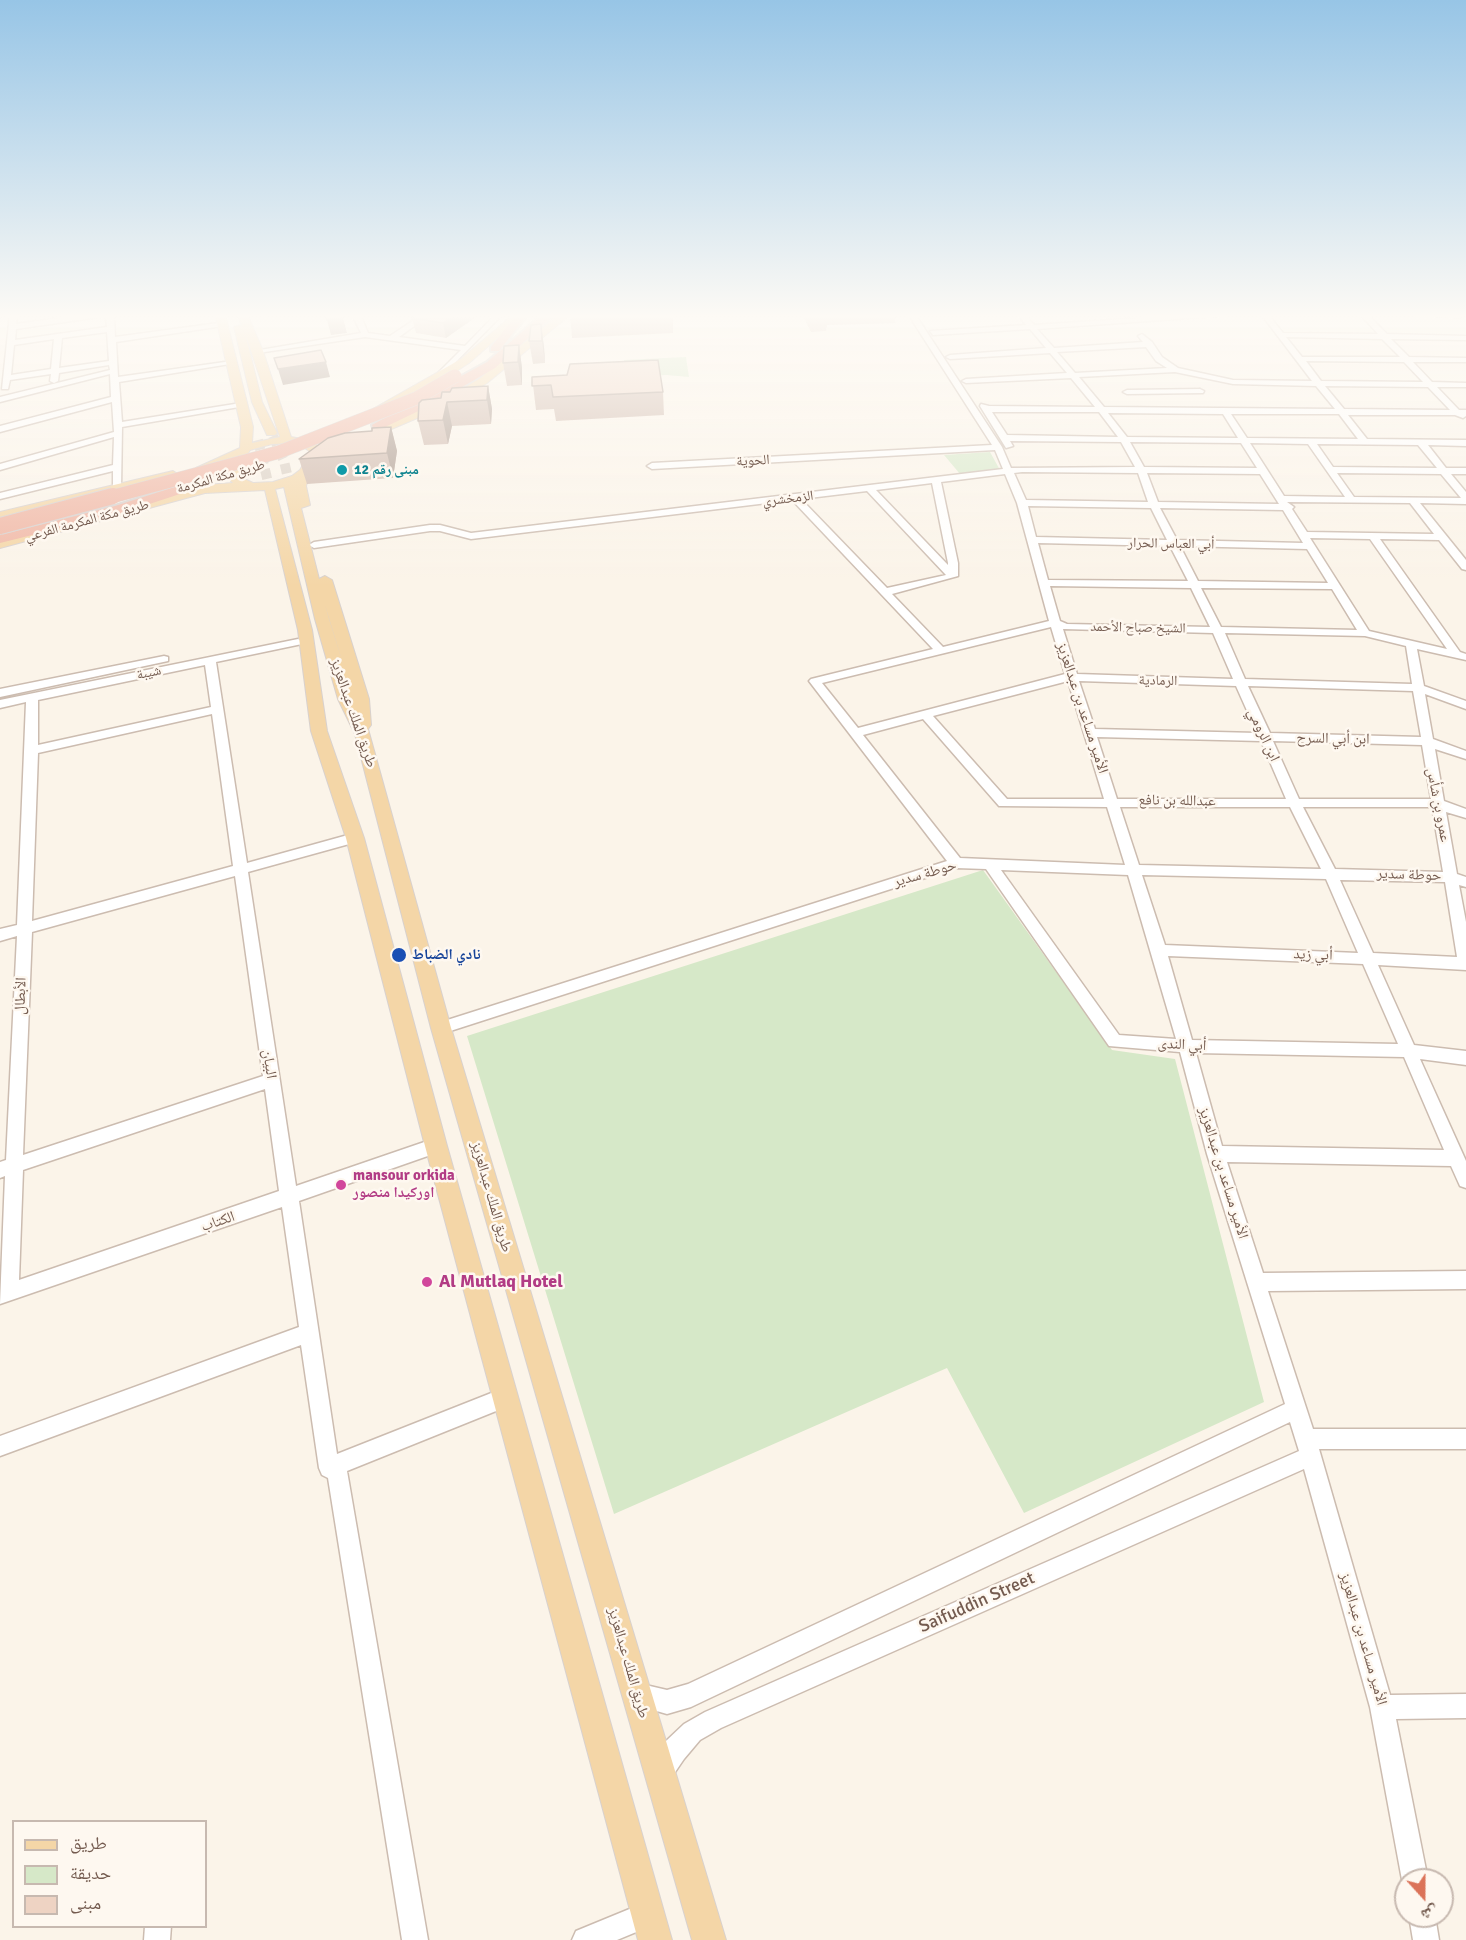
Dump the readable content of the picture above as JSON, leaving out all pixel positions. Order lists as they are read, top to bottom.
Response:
{
  "streets": {
    "highway": ["طريق مكة المكرمة"],
    "main road": ["طريق مكة المكرمة الفرعي", "طريق الملك عبدالعزيز"],
    "street": [
      "الحوية",
      "الزمخشري",
      "أبي العباس الحرار",
      "الشيخ صباح الأحمد",
      "شيبة",
      "الرمادية",
      "الأمير مساعد بن عبدالعزيز",
      "ابن الرومي",
      "ابن أبي السرح",
      "عبدالله بن نافع",
      "عمرو بن شأس",
      "حوطة سدير",
      "أبي زيد",
      "الأبطال",
      "أبي الندى",
      "البيان",
      "الكتاب",
      "Saifuddin Street"
    ]
  },
  "crossings": [
    ["الزمخشري", "الأمير مساعد بن عبدالعزيز"],
    ["الزمخشري", "ابن الرومي"],
    ["طريق مكة المكرمة الفرعي", "طريق الملك عبدالعزيز"],
    ["أبي العباس الحرار", "الأمير مساعد بن عبدالعزيز"],
    ["أبي العباس الحرار", "ابن الرومي"],
    ["الشيخ صباح الأحمد", "الرمادية"],
    ["الشيخ صباح الأحمد", "الأمير مساعد بن عبدالعزيز"],
    ["الشيخ صباح الأحمد", "ابن الرومي"],
    ["الشيخ صباح الأحمد", "عمرو بن شأس"],
    ["شيبة", "الأبطال"],
    ["شيبة", "البيان"],
    ["الرمادية", "الأمير مساعد بن عبدالعزيز"],
    ["الرمادية", "ابن الرومي"],
    ["الرمادية", "عبدالله بن نافع"],
    ["الرمادية", "عمرو بن شأس"],
    ["الأمير مساعد بن عبدالعزيز", "ابن أبي السرح"],
    ["الأمير مساعد بن عبدالعزيز", "عبدالله بن نافع"],
    ["الأمير مساعد بن عبدالعزيز", "حوطة سدير"],
    ["الأمير مساعد بن عبدالعزيز", "أبي زيد"],
    ["الأمير مساعد بن عبدالعزيز", "أبي الندى"],
    ["الأمير مساعد بن عبدالعزيز", "Saifuddin Street"],
    ["طريق الملك عبدالعزيز", "حوطة سدير"],
    ["طريق الملك عبدالعزيز", "الكتاب"],
    ["طريق الملك عبدالعزيز", "Saifuddin Street"],
    ["ابن الرومي", "ابن أبي السرح"],
    ["ابن الرومي", "عبدالله بن نافع"],
    ["ابن الرومي", "حوطة سدير"],
    ["ابن الرومي", "أبي زيد"],
    ["ابن الرومي", "أبي الندى"],
    ["ابن أبي السرح", "عمرو بن شأس"],
    ["عبدالله بن نافع", "عمرو بن شأس"],
    ["عمرو بن شأس", "حوطة سدير"],
    ["عمرو بن شأس", "أبي زيد"],
    ["حوطة سدير", "أبي الندى"],
    ["الأبطال", "الكتاب"],
    ["البيان", "الكتاب"]
  ],
  "places": [
    "مبنى رقم 12",
    "نادي الضباط",
    "mansour orkida اوركيدا منصور",
    "Al Mutlaq Hotel"
  ],
  "legend": ["طريق", "حديقة", "مبنى"],
  "north": "bottom"
}
